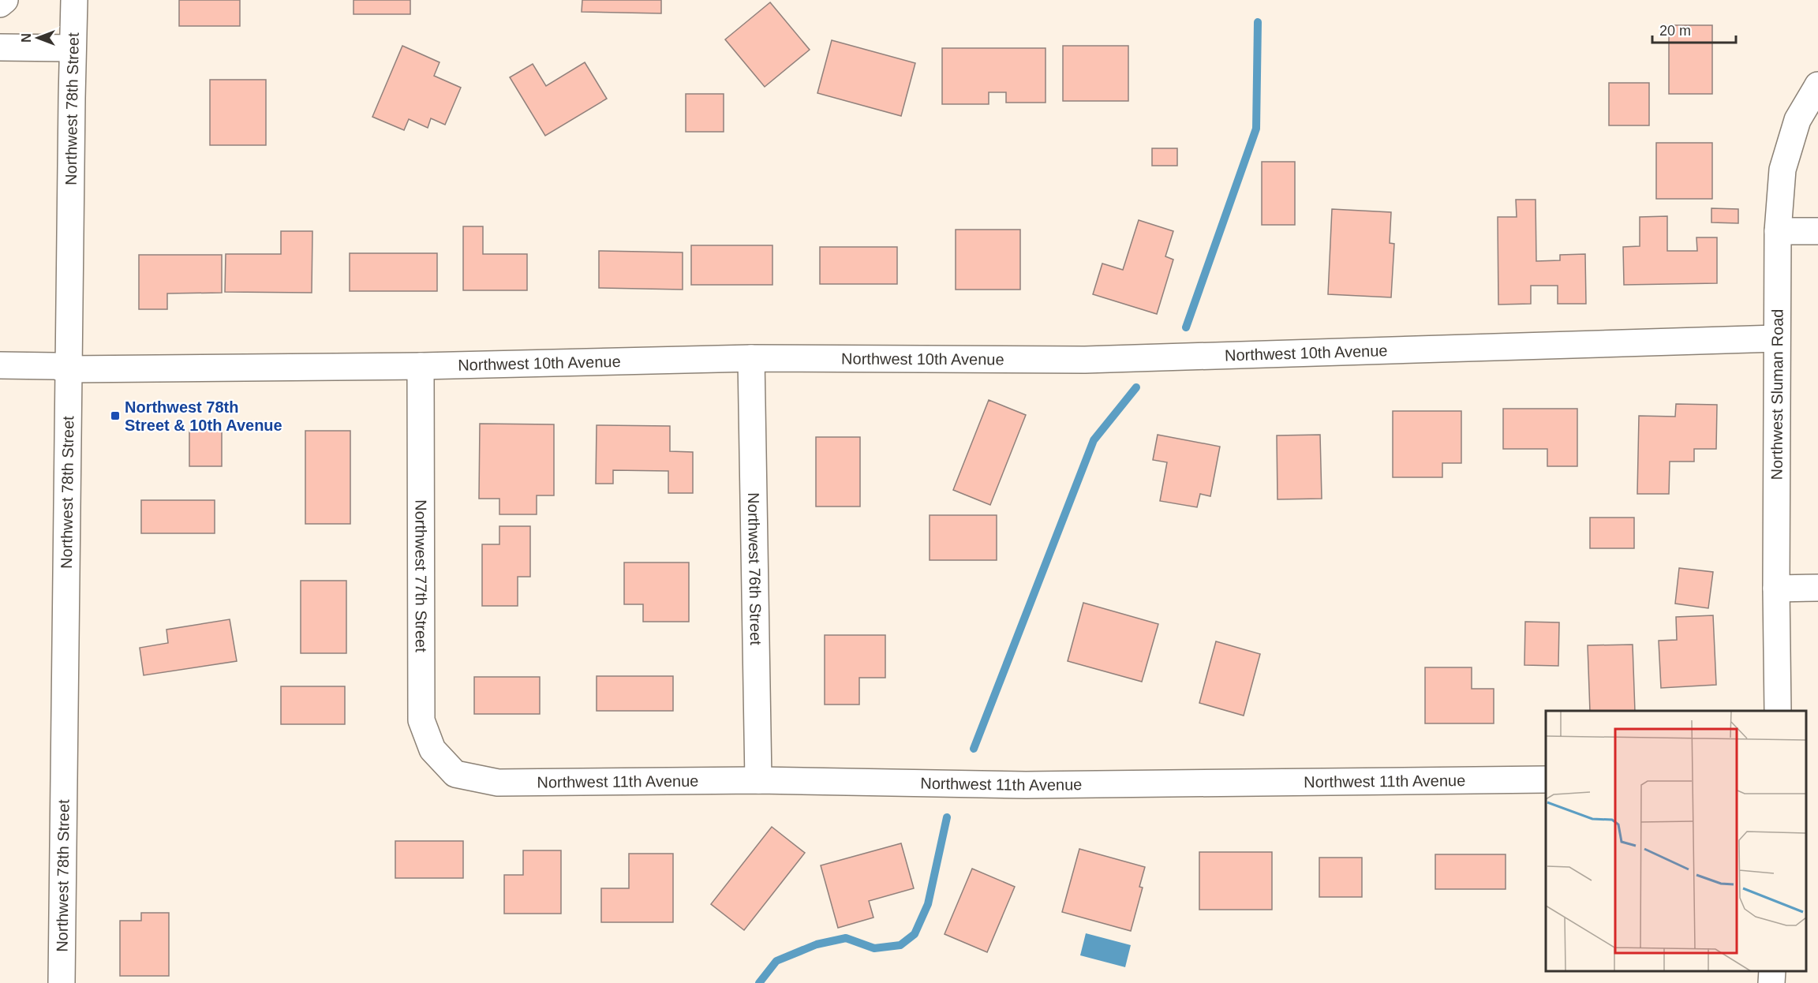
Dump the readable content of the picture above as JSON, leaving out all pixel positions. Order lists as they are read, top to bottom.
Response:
{
  "streets": {
    "street": [
      "Northwest 78th Street",
      "Northwest 10th Avenue",
      "Northwest Sluman Road",
      "Northwest 76th Street",
      "Northwest 77th Street",
      "Northwest 11th Avenue"
    ]
  },
  "crossings": [
    ["Northwest 78th Street", "Northwest 10th Avenue"],
    ["Northwest 10th Avenue", "Northwest Sluman Road"],
    ["Northwest 10th Avenue", "Northwest 76th Street"],
    ["Northwest 10th Avenue", "Northwest 77th Street"],
    ["Northwest 76th Street", "Northwest 11th Avenue"],
    ["Northwest 77th Street", "Northwest 11th Avenue"]
  ],
  "places": {
    "transit": ["Northwest 78th Street & 10th Avenue"]
  },
  "scale_bar": "20 m",
  "north": "left"
}
